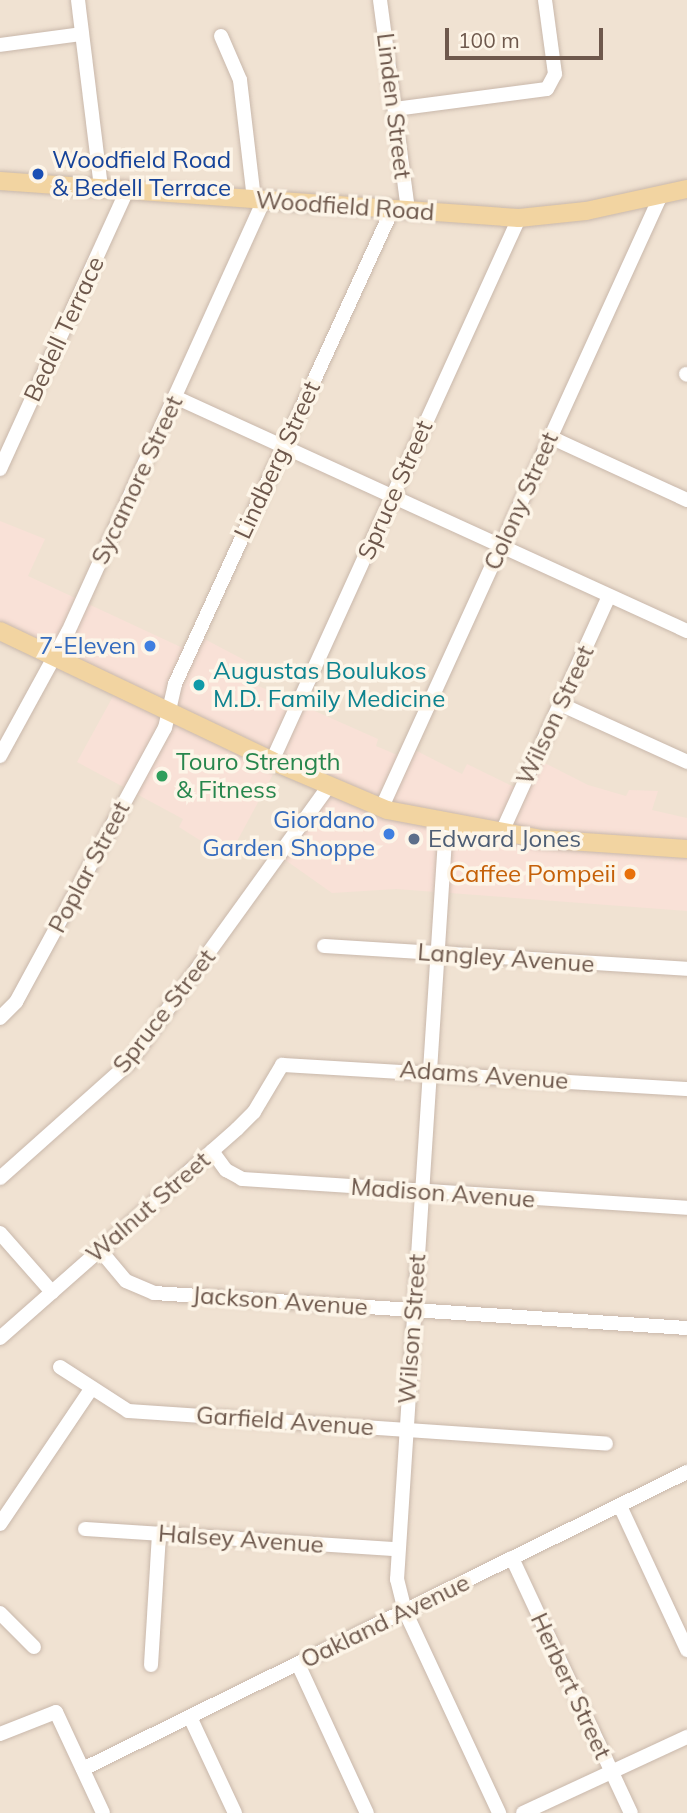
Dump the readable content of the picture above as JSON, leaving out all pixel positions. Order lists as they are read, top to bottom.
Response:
{
  "streets": {
    "main road": ["Woodfield Road"],
    "street": [
      "Linden Street",
      "Bedell Terrace",
      "Lindberg Street",
      "Sycamore Street",
      "Spruce Street",
      "Colony Street",
      "Wilson Street",
      "Poplar Street",
      "Langley Avenue",
      "Adams Avenue",
      "Madison Avenue",
      "Walnut Street",
      "Jackson Avenue",
      "Garfield Avenue",
      "Halsey Avenue",
      "Oakland Avenue",
      "Herbert Street"
    ]
  },
  "crossings": [
    ["Linden Street", "Woodfield Road"],
    ["Linden Street", "Lindberg Street"],
    ["Woodfield Road", "Bedell Terrace"],
    ["Woodfield Road", "Lindberg Street"],
    ["Woodfield Road", "Sycamore Street"],
    ["Woodfield Road", "Spruce Street"],
    ["Woodfield Road", "Colony Street"],
    ["Lindberg Street", "Poplar Street"],
    ["Wilson Street", "Langley Avenue"],
    ["Wilson Street", "Adams Avenue"],
    ["Wilson Street", "Madison Avenue"],
    ["Wilson Street", "Jackson Avenue"],
    ["Wilson Street", "Garfield Avenue"],
    ["Wilson Street", "Halsey Avenue"],
    ["Wilson Street", "Oakland Avenue"],
    ["Adams Avenue", "Walnut Street"],
    ["Madison Avenue", "Walnut Street"],
    ["Walnut Street", "Jackson Avenue"],
    ["Oakland Avenue", "Herbert Street"]
  ],
  "places": [
    "Woodfield Road & Bedell Terrace",
    "7-Eleven",
    "Augustas Boulukos M.D. Family Medicine",
    "Touro Strength & Fitness",
    "Giordano Garden Shoppe",
    "Edward Jones",
    "Caffee Pompeii"
  ],
  "scale_bar": "100 m"
}
